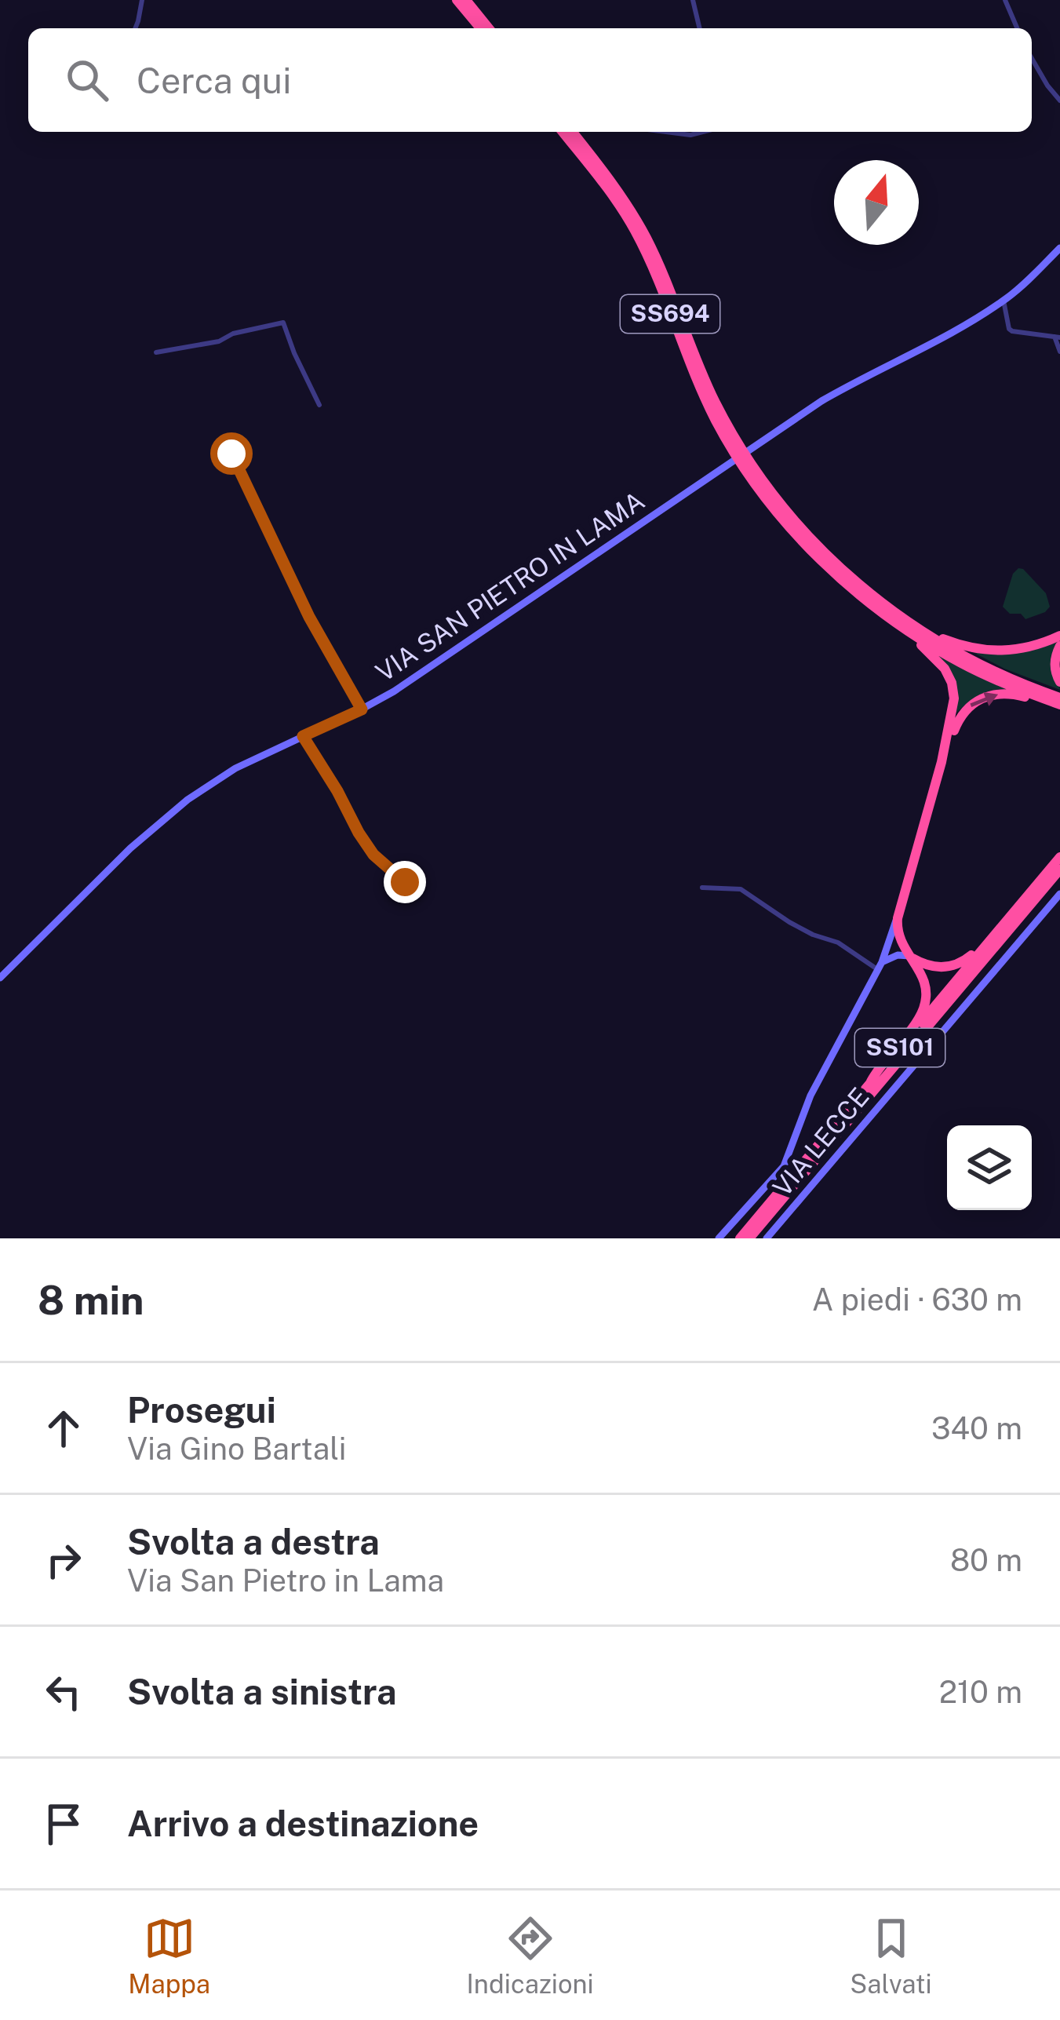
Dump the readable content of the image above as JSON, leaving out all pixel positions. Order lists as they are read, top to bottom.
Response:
{
  "streets": {
    "highway": ["SS694", "SS101"],
    "main road": ["VIA SAN PIETRO IN LAMA", "VIA LECCE"]
  },
  "north": "top",
  "page": {
    "search": "Cerca qui",
    "heading": ["8 min", "A piedi · 630 m"],
    "list": [
      ["Prosegui", "Via Gino Bartali", "340 m"],
      ["Svolta a destra", "Via San Pietro in Lama", "80 m"],
      ["Svolta a sinistra", "210 m"],
      "Arrivo a destinazione"
    ],
    "nav": ["Mappa", "Indicazioni", "Salvati"]
  }
}
